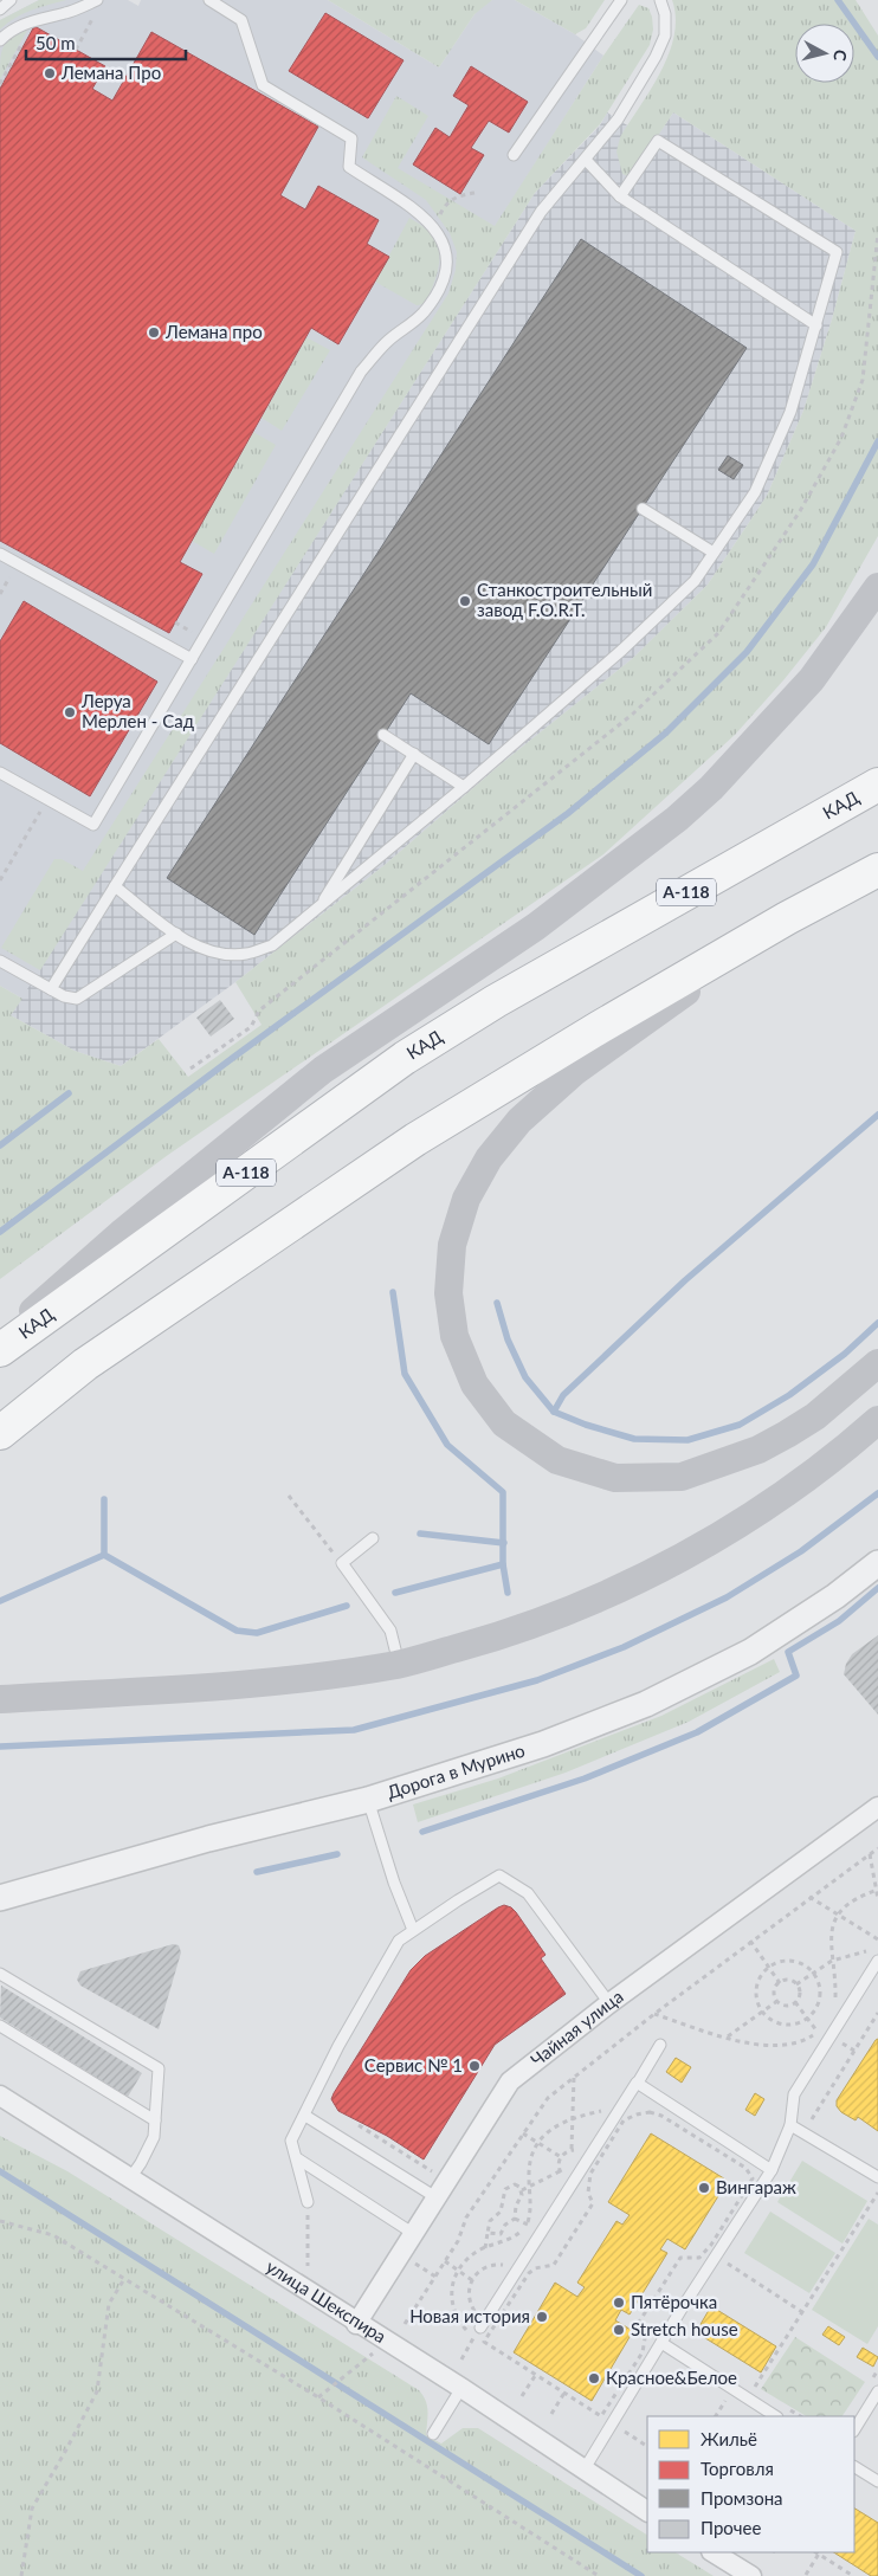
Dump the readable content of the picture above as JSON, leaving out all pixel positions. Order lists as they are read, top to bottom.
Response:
{
  "streets": {
    "highway": ["КАД", "А-118"],
    "street": ["Дорога в Мурино", "Чайная улица", "улица Шекспира"]
  },
  "crossings": [
    ["Чайная улица", "улица Шекспира"]
  ],
  "places": [
    "Лемана Про",
    "Лемана про",
    "Станкостроительный завод F.O.R.T.",
    "Леруа Мерлен - Сад",
    "Сервис № 1",
    "Вингараж",
    "Пятёрочка",
    "Новая история",
    "Stretch house",
    "Красное&Белое"
  ],
  "legend": [
    "Жильё",
    "Торговля",
    "Промзона",
    "Прочее"
  ],
  "scale_bar": "50 m",
  "north": "right"
}
